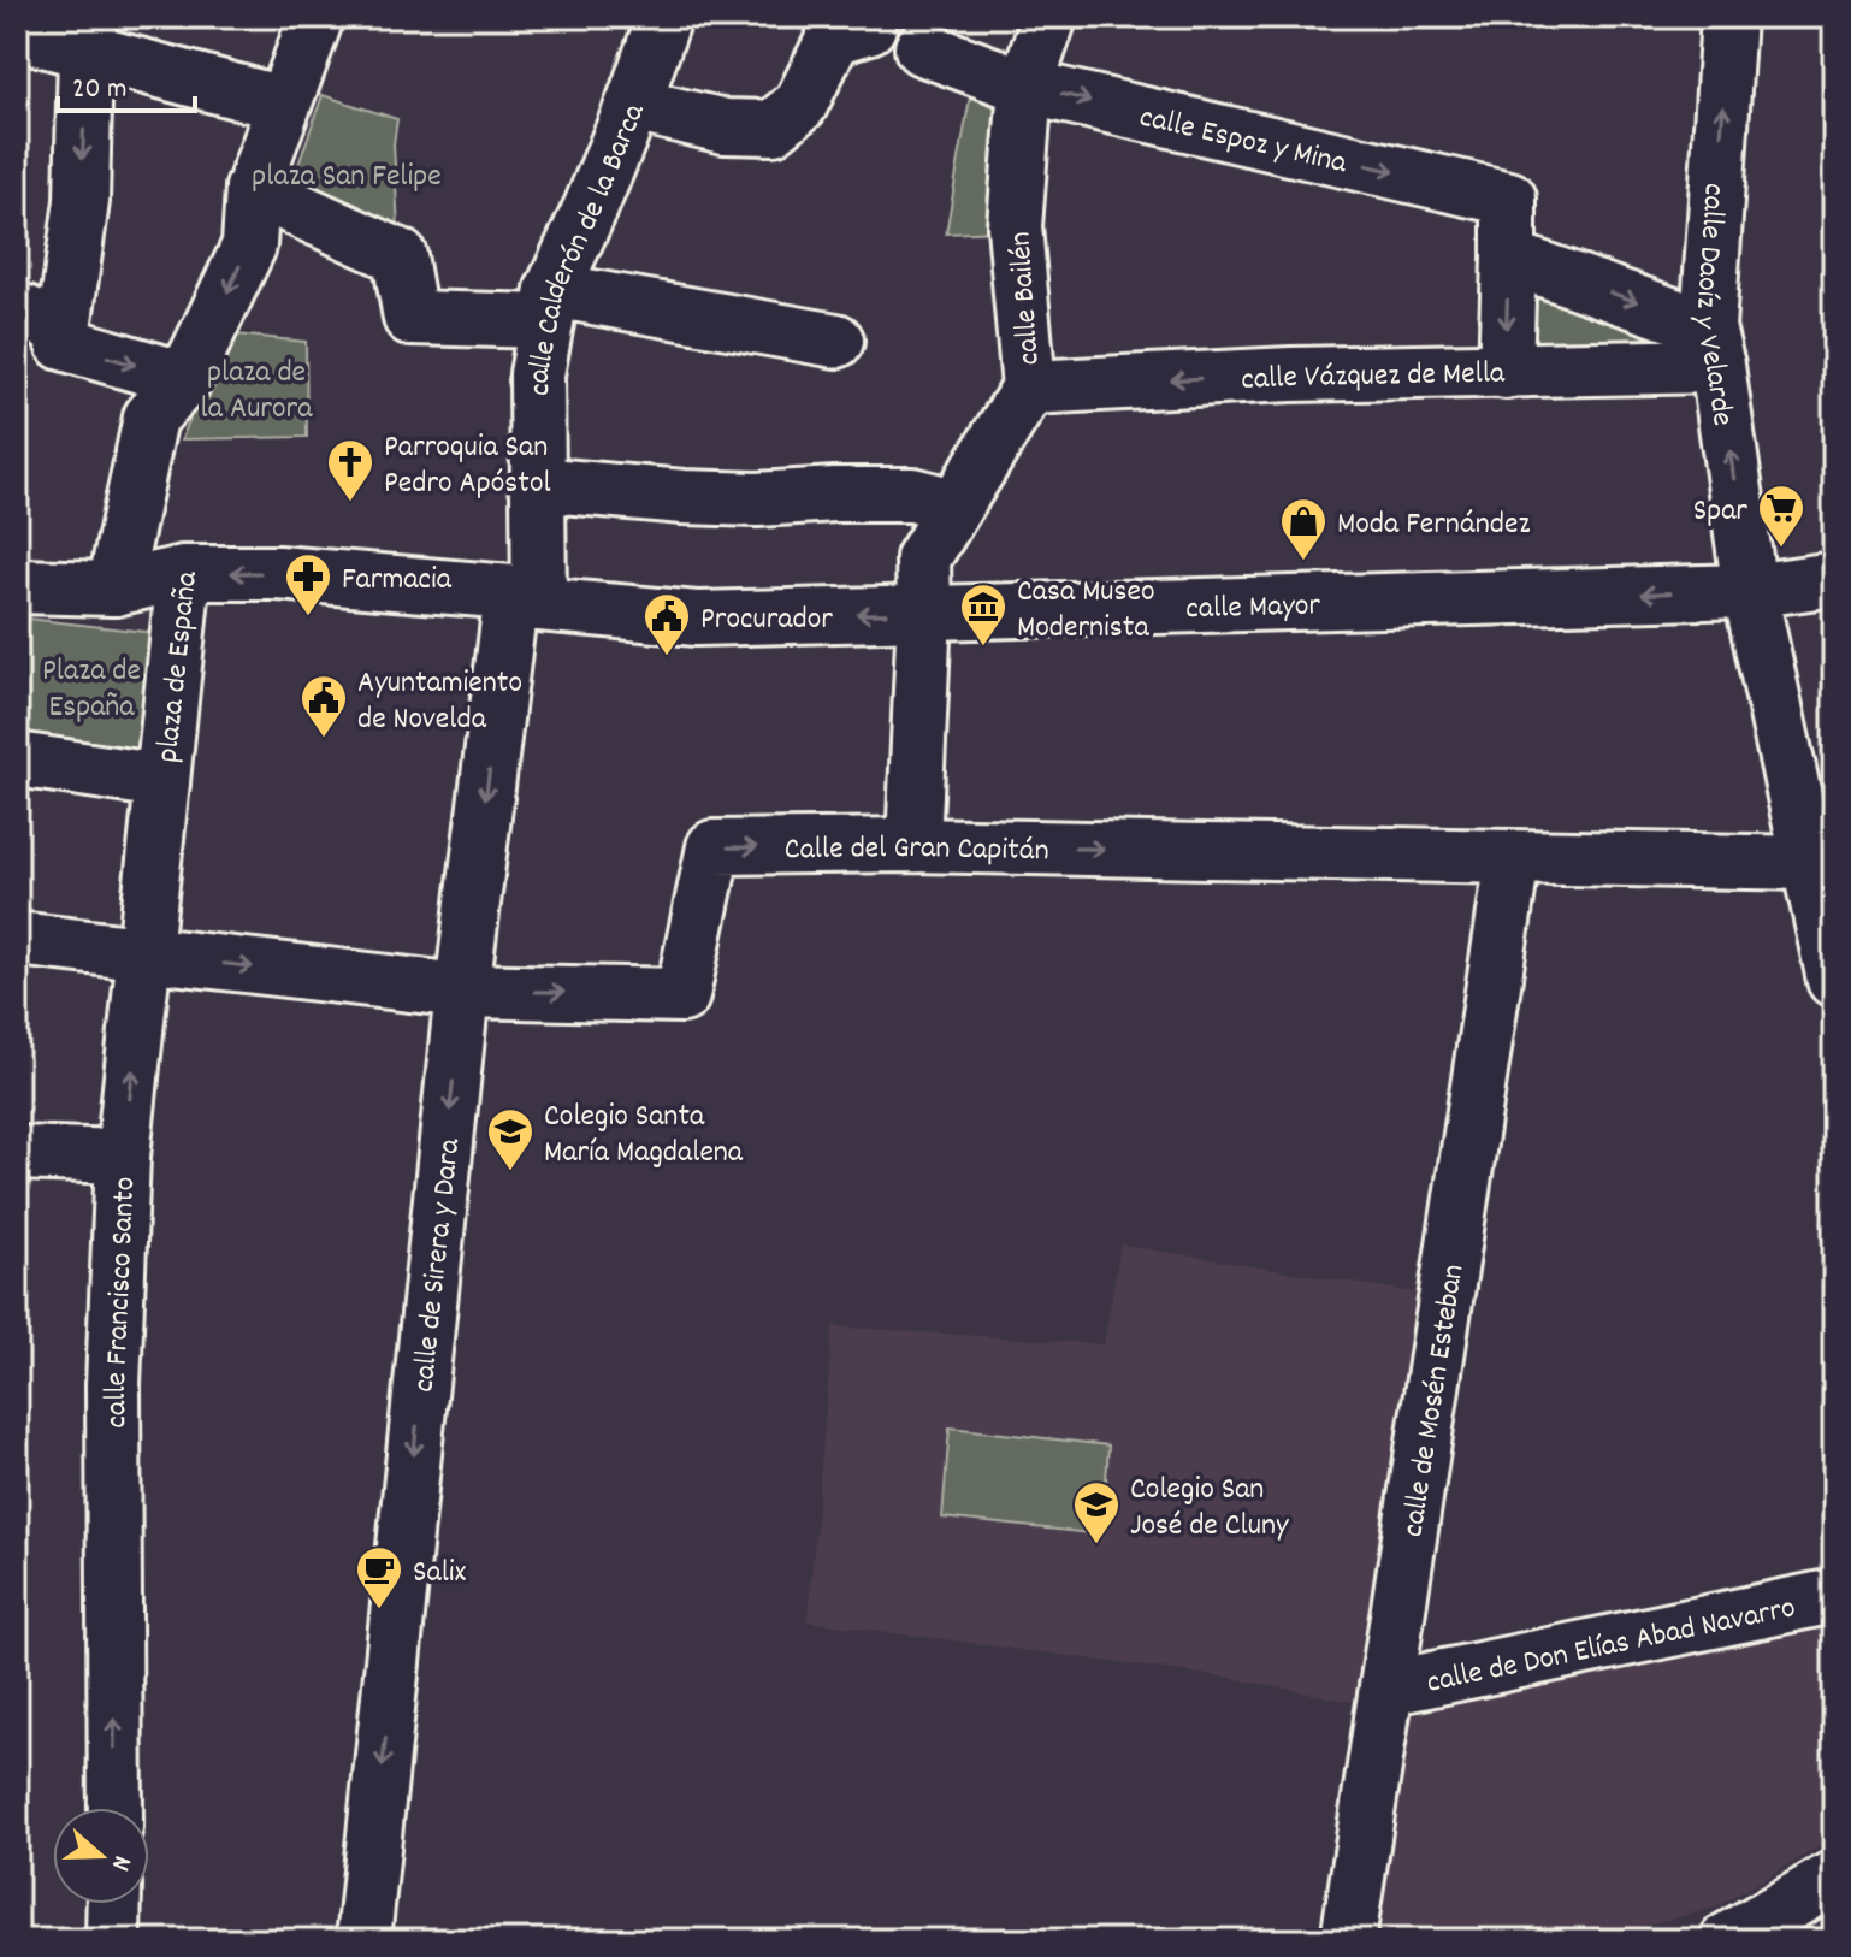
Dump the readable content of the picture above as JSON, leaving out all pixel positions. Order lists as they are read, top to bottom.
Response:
{
  "streets": {
    "street": [
      "calle Espoz y Mina",
      "calle Calderón de la Barca",
      "calle Bailén",
      "calle Daoíz y Velarde",
      "calle Vázquez de Mella",
      "calle Mayor",
      "plaza de España",
      "Calle del Gran Capitán",
      "calle de Sirera y Dara",
      "calle Francisco Santo",
      "calle de Mosén Esteban",
      "calle de Don Elías Abad Navarro"
    ]
  },
  "crossings": [
    ["calle Espoz y Mina", "calle Bailén"],
    ["calle Espoz y Mina", "calle Vázquez de Mella"],
    ["calle Calderón de la Barca", "calle Mayor"],
    ["calle Calderón de la Barca", "calle de Sirera y Dara"],
    ["calle Bailén", "calle Vázquez de Mella"],
    ["calle Bailén", "calle Mayor"],
    ["calle Bailén", "Calle del Gran Capitán"],
    ["calle Daoíz y Velarde", "calle Vázquez de Mella"],
    ["calle Daoíz y Velarde", "calle Mayor"],
    ["calle Daoíz y Velarde", "Calle del Gran Capitán"],
    ["calle Mayor", "plaza de España"],
    ["calle Mayor", "calle de Sirera y Dara"],
    ["plaza de España", "calle Francisco Santo"],
    ["Calle del Gran Capitán", "calle de Sirera y Dara"],
    ["Calle del Gran Capitán", "calle Francisco Santo"],
    ["Calle del Gran Capitán", "calle de Mosén Esteban"],
    ["calle de Mosén Esteban", "calle de Don Elías Abad Navarro"]
  ],
  "one_way": [
    "calle Daoíz y Velarde",
    "calle Vázquez de Mella",
    "Calle del Gran Capitán",
    "calle de Sirera y Dara",
    "calle Francisco Santo"
  ],
  "parks": ["plaza San Felipe", "plaza de la Aurora", "Plaza de España"],
  "places": {
    "church": ["Parroquia San Pedro Apóstol"],
    "supermarket": ["Spar"],
    "shop": ["Moda Fernández"],
    "pharmacy": ["Farmacia"],
    "museum": ["Casa Museo Modernista"],
    "public building": ["Procurador", "Ayuntamiento de Novelda"],
    "school or university": ["Colegio Santa María Magdalena", "Colegio San José de Cluny"],
    "cafe": ["Salix"]
  },
  "scale_bar": "20 m",
  "north": "right"
}
